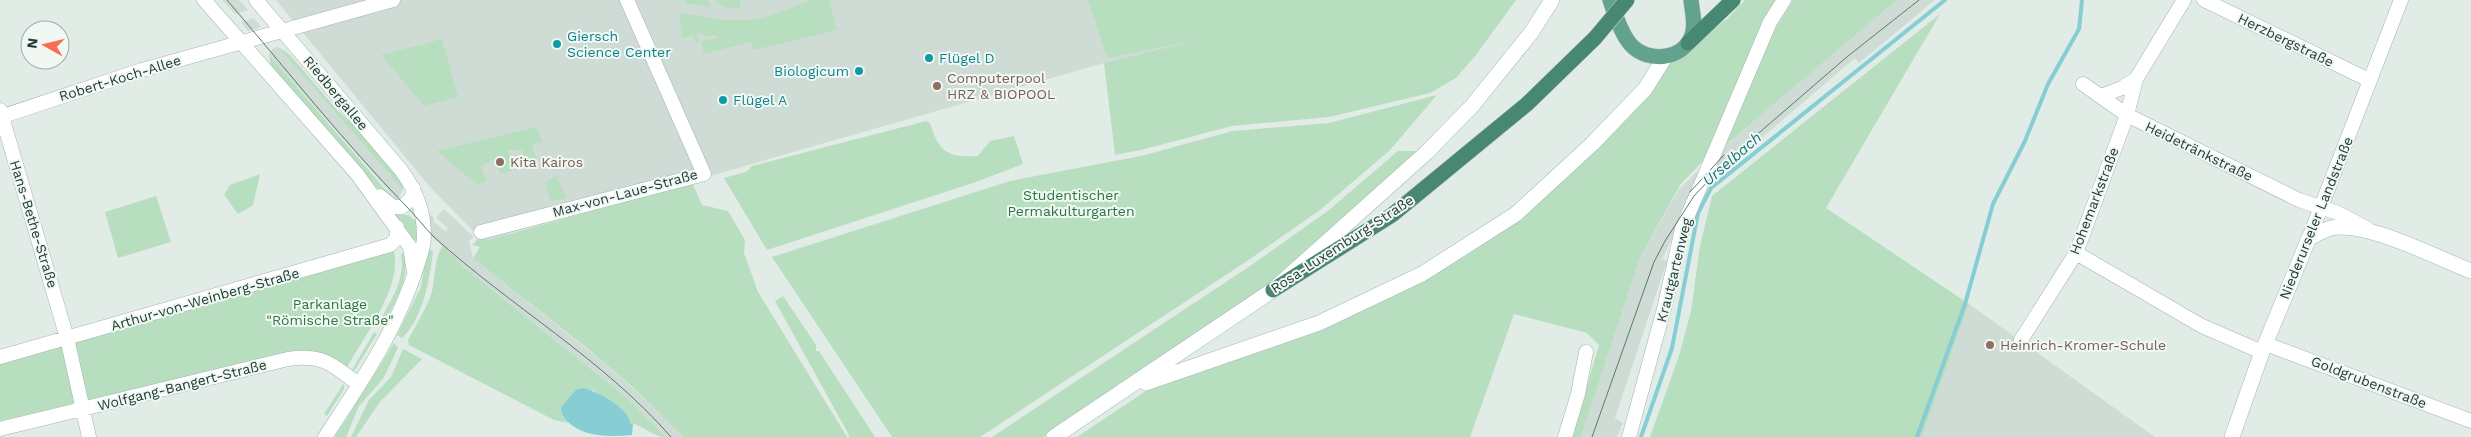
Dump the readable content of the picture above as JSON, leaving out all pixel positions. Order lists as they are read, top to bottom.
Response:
{
  "streets": {
    "highway": ["Rosa-Luxemburg-Straße"],
    "main road": ["Niederurseler Landstraße"],
    "street": [
      "Herzbergstraße",
      "Robert-Koch-Allee",
      "Riedbergallee",
      "Heidetränkstraße",
      "Max-von-Laue-Straße",
      "Hohemarkstraße",
      "Hans-Bethe-Straße",
      "Krautgartenweg",
      "Arthur-von-Weinberg-Straße",
      "Goldgrubenstraße",
      "Wolfgang-Bangert-Straße"
    ]
  },
  "crossings": [
    ["Herzbergstraße", "Niederurseler Landstraße"],
    ["Robert-Koch-Allee", "Riedbergallee"],
    ["Robert-Koch-Allee", "Hans-Bethe-Straße"],
    ["Riedbergallee", "Wolfgang-Bangert-Straße"],
    ["Heidetränkstraße", "Hohemarkstraße"],
    ["Heidetränkstraße", "Niederurseler Landstraße"],
    ["Hohemarkstraße", "Goldgrubenstraße"],
    ["Niederurseler Landstraße", "Goldgrubenstraße"],
    ["Hans-Bethe-Straße", "Arthur-von-Weinberg-Straße"],
    ["Hans-Bethe-Straße", "Wolfgang-Bangert-Straße"]
  ],
  "water": ["Urselbach"],
  "parks": ["Studentischer Permakulturgarten", "Parkanlage \"Römische Straße\""],
  "places": [
    "Giersch Science Center",
    "Flügel D",
    "Biologicum",
    "Computerpool HRZ & BIOPOOL",
    "Flügel A",
    "Kita Kairos",
    "Heinrich-Kromer-Schule"
  ],
  "north": "left"
}
